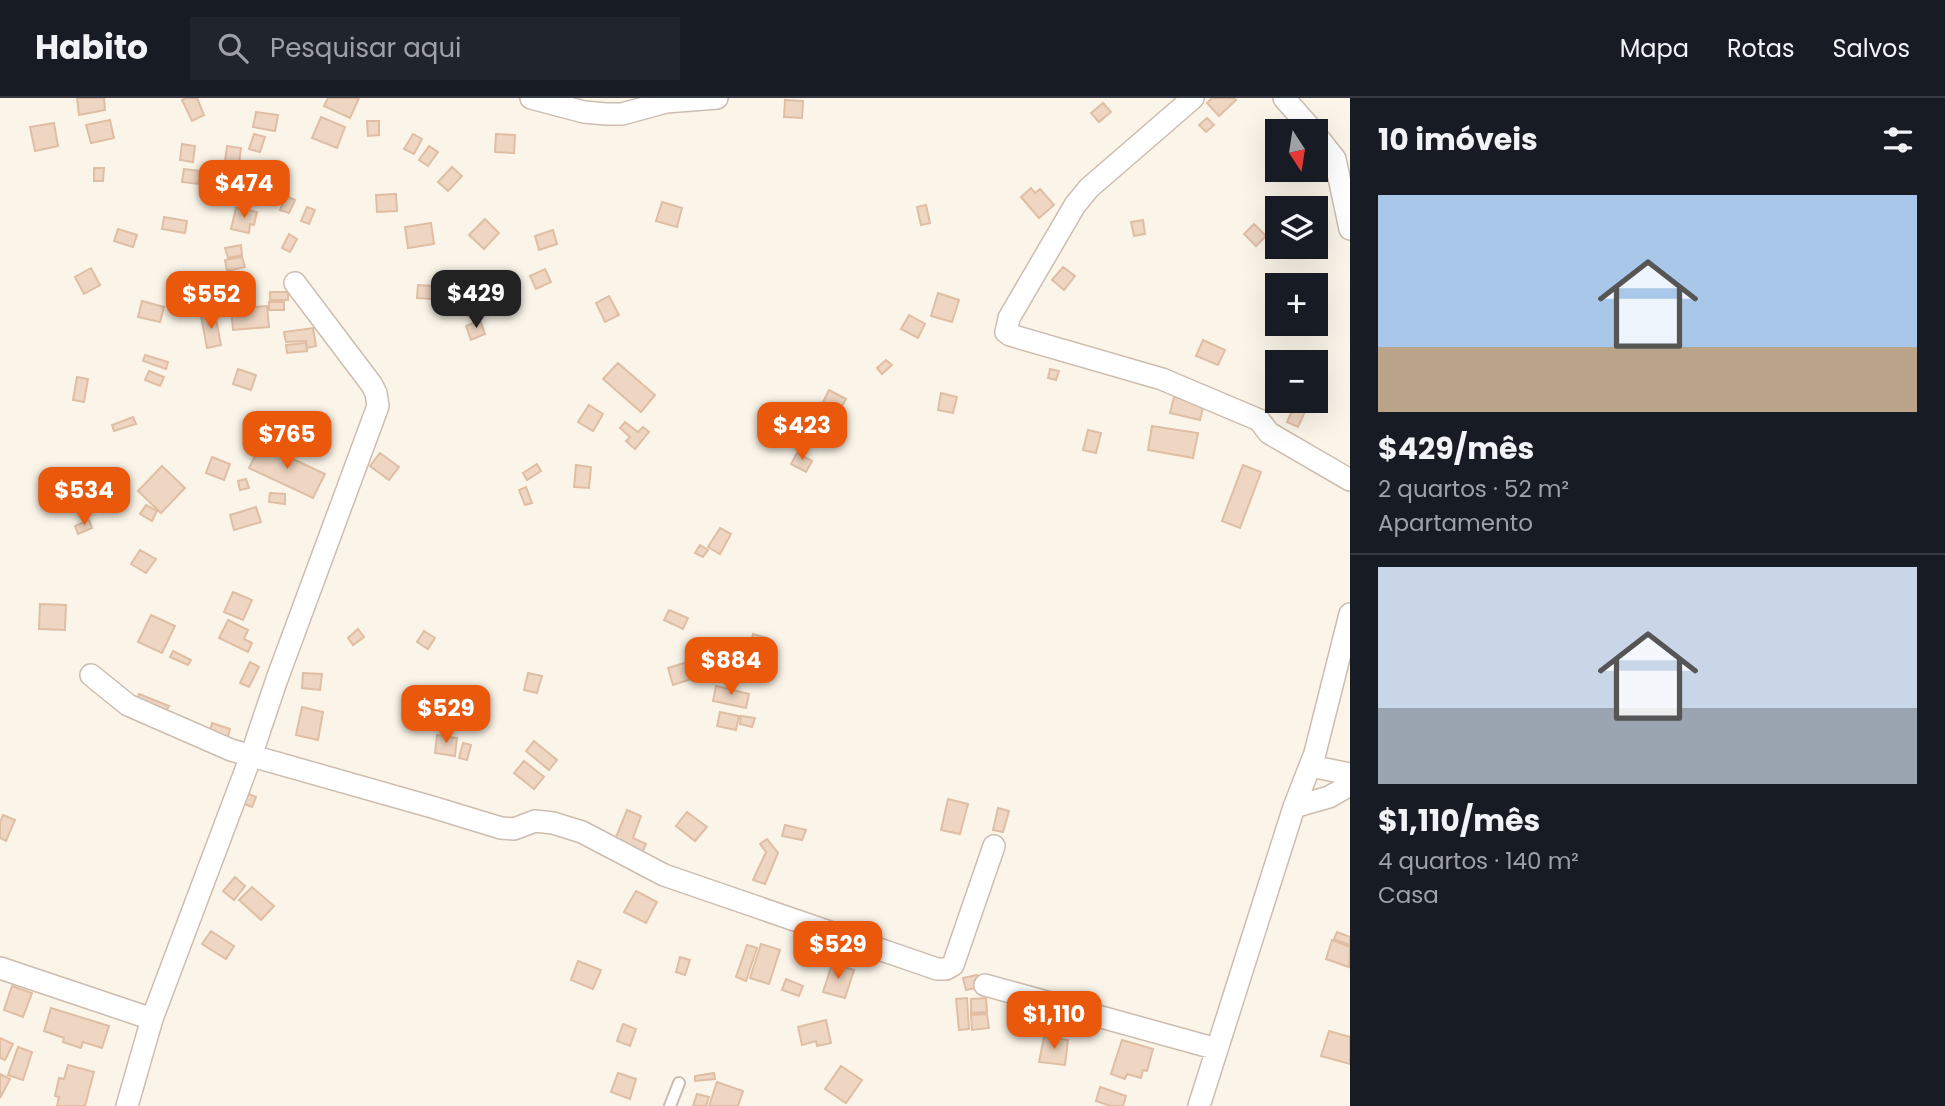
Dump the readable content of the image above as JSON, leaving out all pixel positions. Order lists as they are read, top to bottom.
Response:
{
  "north": "bottom",
  "page": {
    "header": "Habito",
    "search": "Pesquisar aqui",
    "nav": ["Mapa", "Rotas", "Salvos"],
    "heading": "10 imóveis",
    "map_buttons": ["+", "−"],
    "price": [
      "$474",
      "$429",
      "$552",
      "$423",
      "$765",
      "$534",
      "$884",
      "$529",
      "$529",
      "$1,110"
    ],
    "list": [
      {
        "name": "$429/mês",
        "note": "2 quartos · 52 m² · Apartamento"
      },
      {
        "name": "$1,110/mês",
        "note": "4 quartos · 140 m² · Casa"
      }
    ]
  }
}
